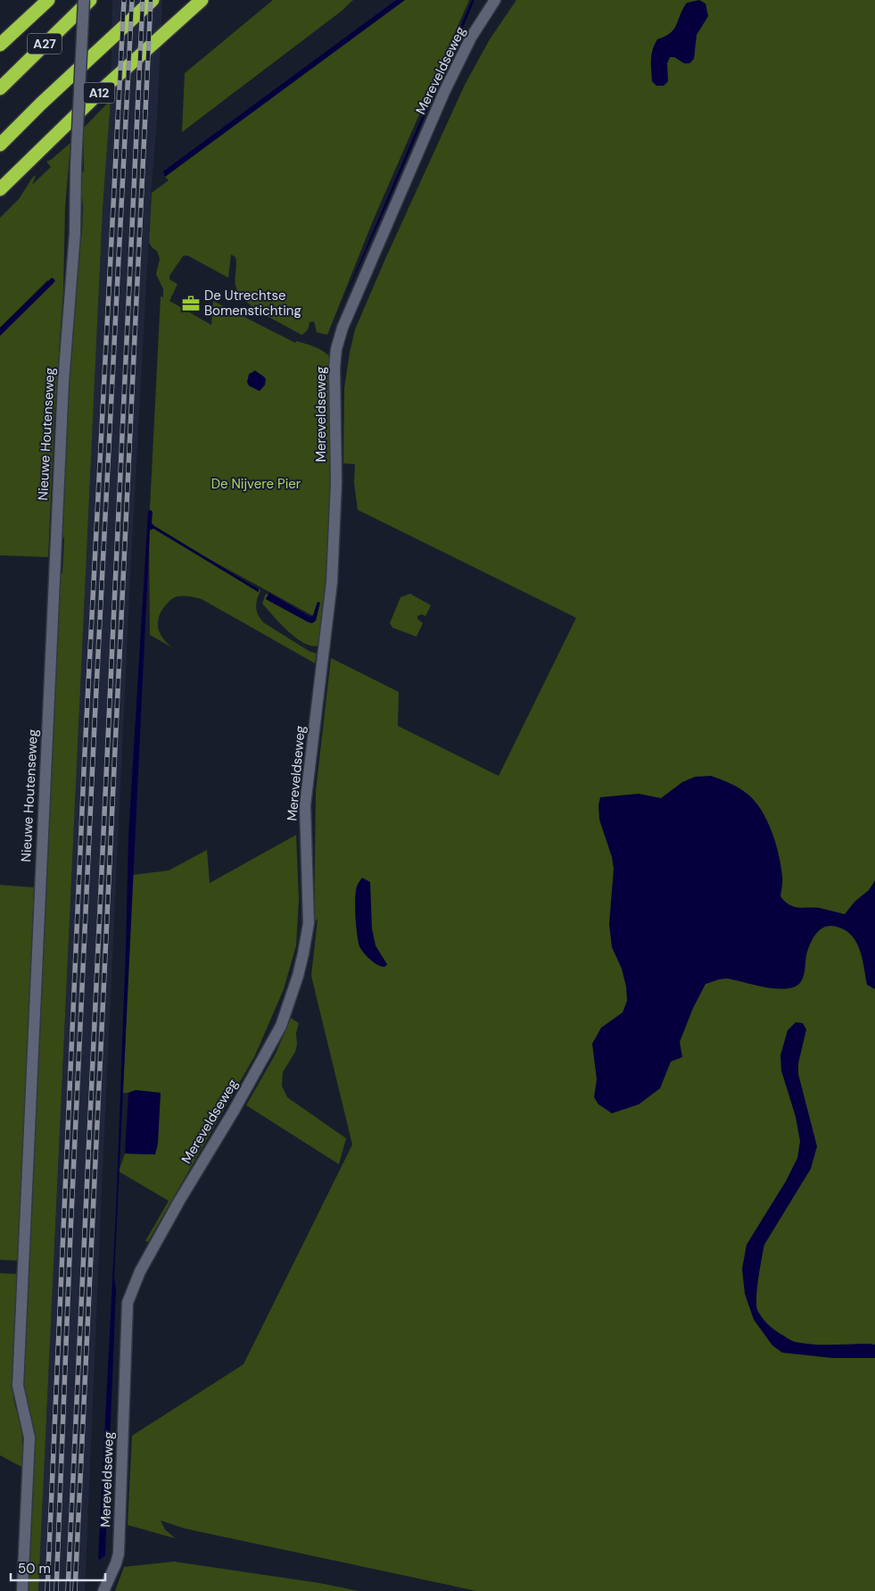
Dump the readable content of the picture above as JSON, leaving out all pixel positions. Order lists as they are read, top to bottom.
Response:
{
  "streets": {
    "highway": ["A27", "A12"],
    "street": ["Mereveldseweg", "Nieuwe Houtenseweg"]
  },
  "parks": ["De Nijvere Pier"],
  "places": {
    "office": ["De Utrechtse Bomenstichting"]
  },
  "scale_bar": "50 m"
}
